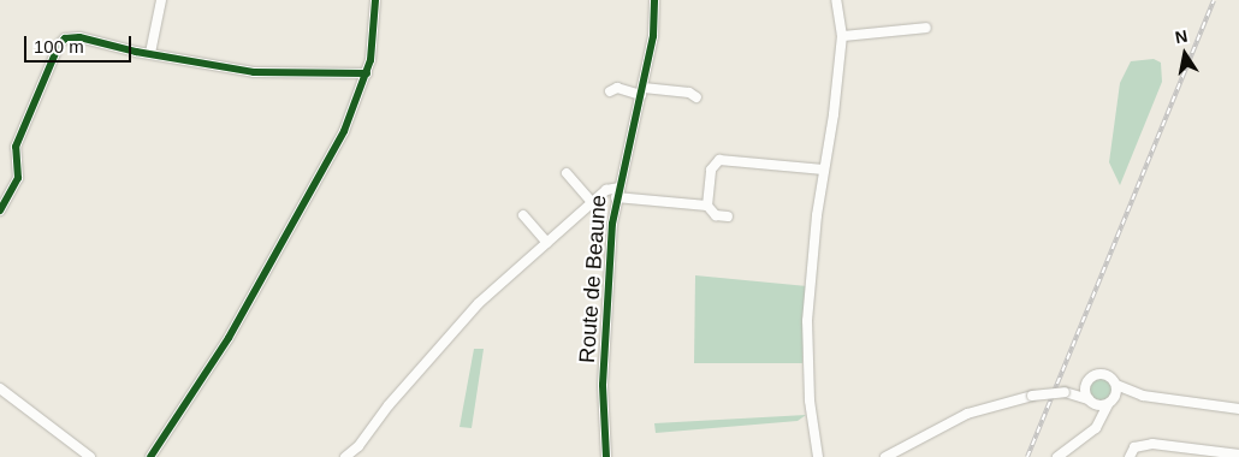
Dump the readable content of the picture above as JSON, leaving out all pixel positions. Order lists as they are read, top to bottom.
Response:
{
  "streets": {
    "street": ["Route de Beaune"]
  },
  "scale_bar": "100 m",
  "north": "top"
}
